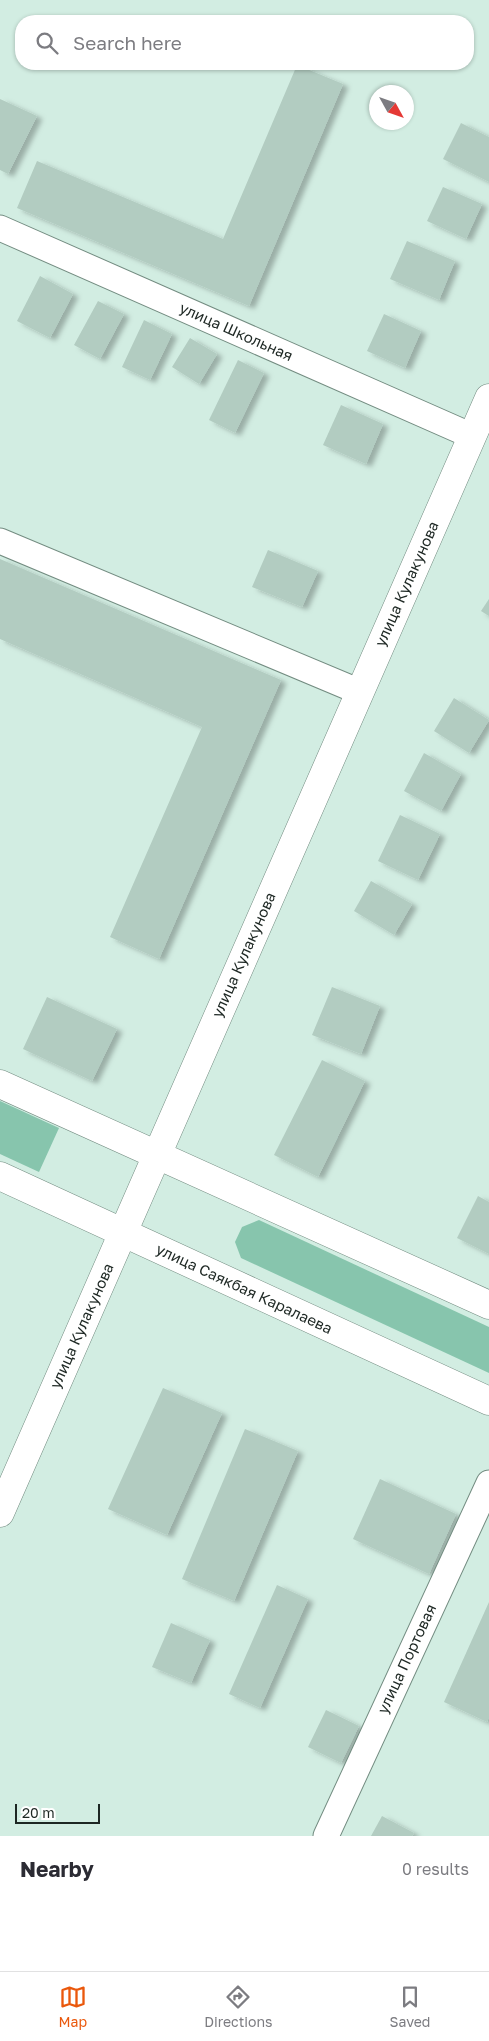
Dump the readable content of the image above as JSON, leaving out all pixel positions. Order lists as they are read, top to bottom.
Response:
{
  "streets": {
    "street": [
      "улица Школьная",
      "улица Кулакунова",
      "улица Саякбая Каралаева",
      "улица Портовая"
    ]
  },
  "crossings": [
    ["улица Школьная", "улица Кулакунова"],
    ["улица Кулакунова", "улица Саякбая Каралаева"]
  ],
  "scale_bar": "20 m",
  "north": "bottom right",
  "page": {
    "search": "Search here",
    "scale": "20 m",
    "heading": ["Nearby", "0 results"],
    "nav": ["Map", "Directions", "Saved"]
  }
}
